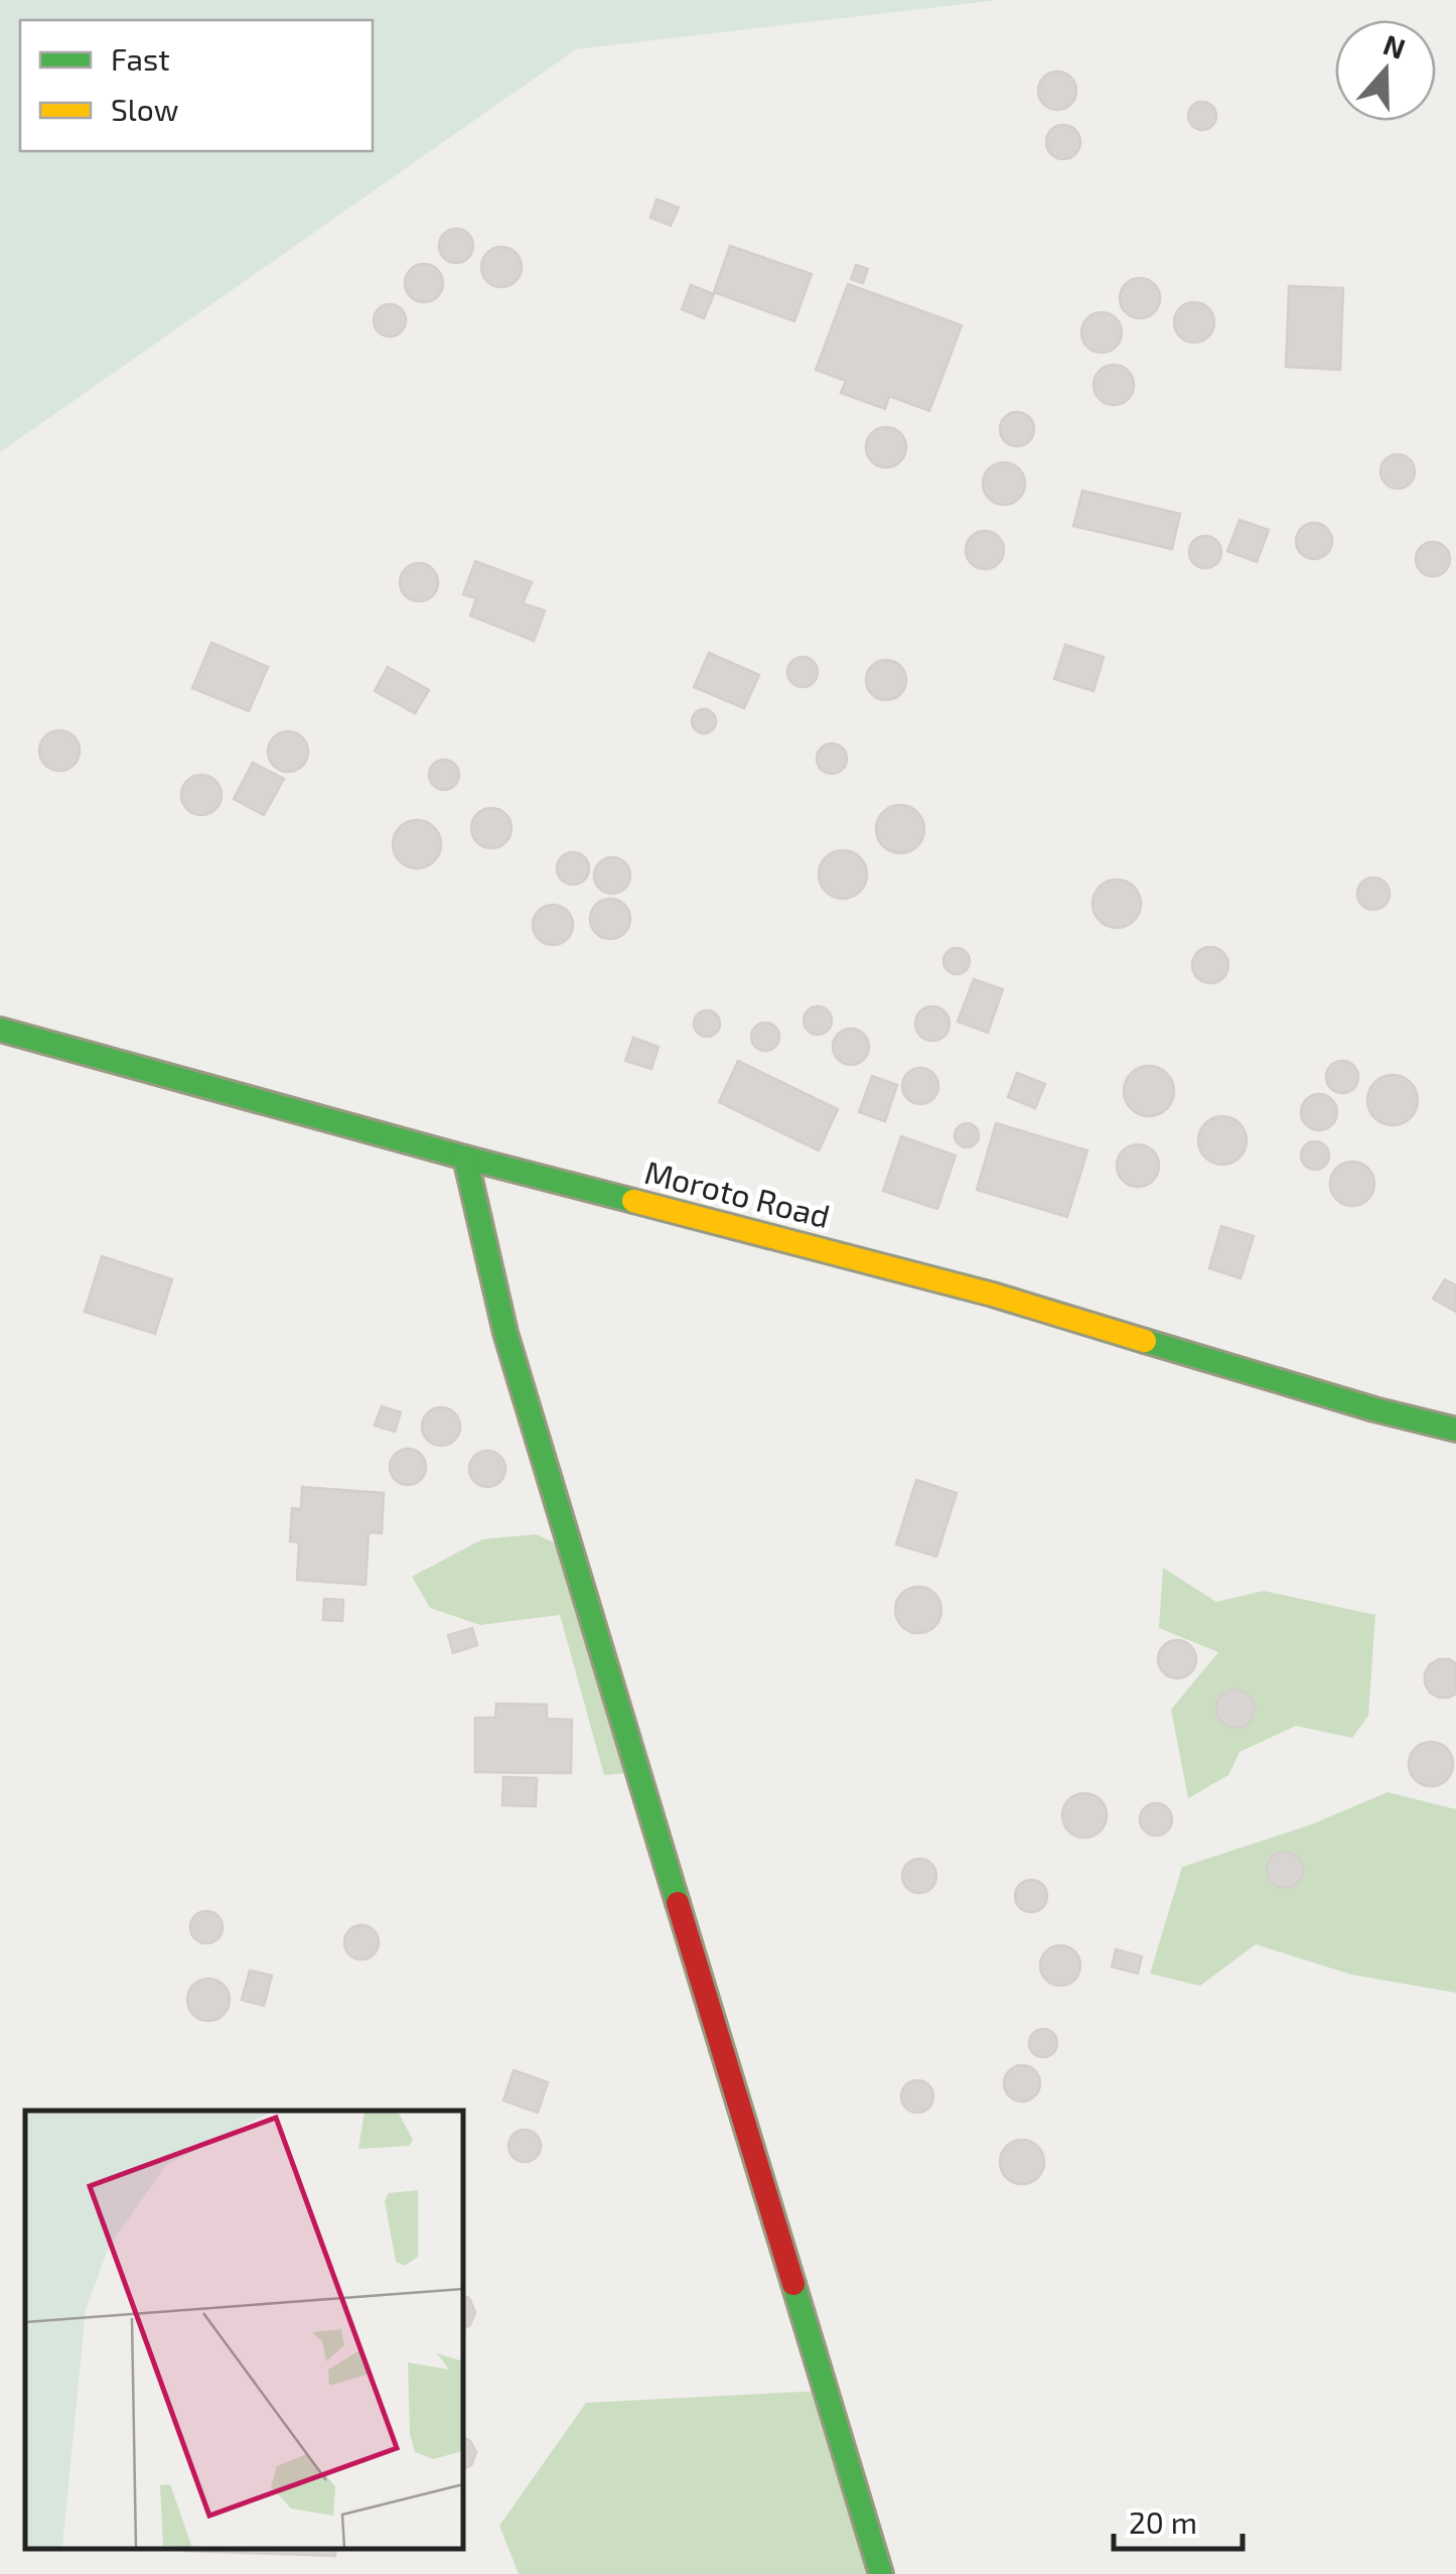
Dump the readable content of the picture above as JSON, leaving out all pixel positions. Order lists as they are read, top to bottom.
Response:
{
  "streets": {
    "main road": ["Moroto Road"]
  },
  "legend": ["Fast", "Slow"],
  "scale_bar": "20 m",
  "north": "top"
}
